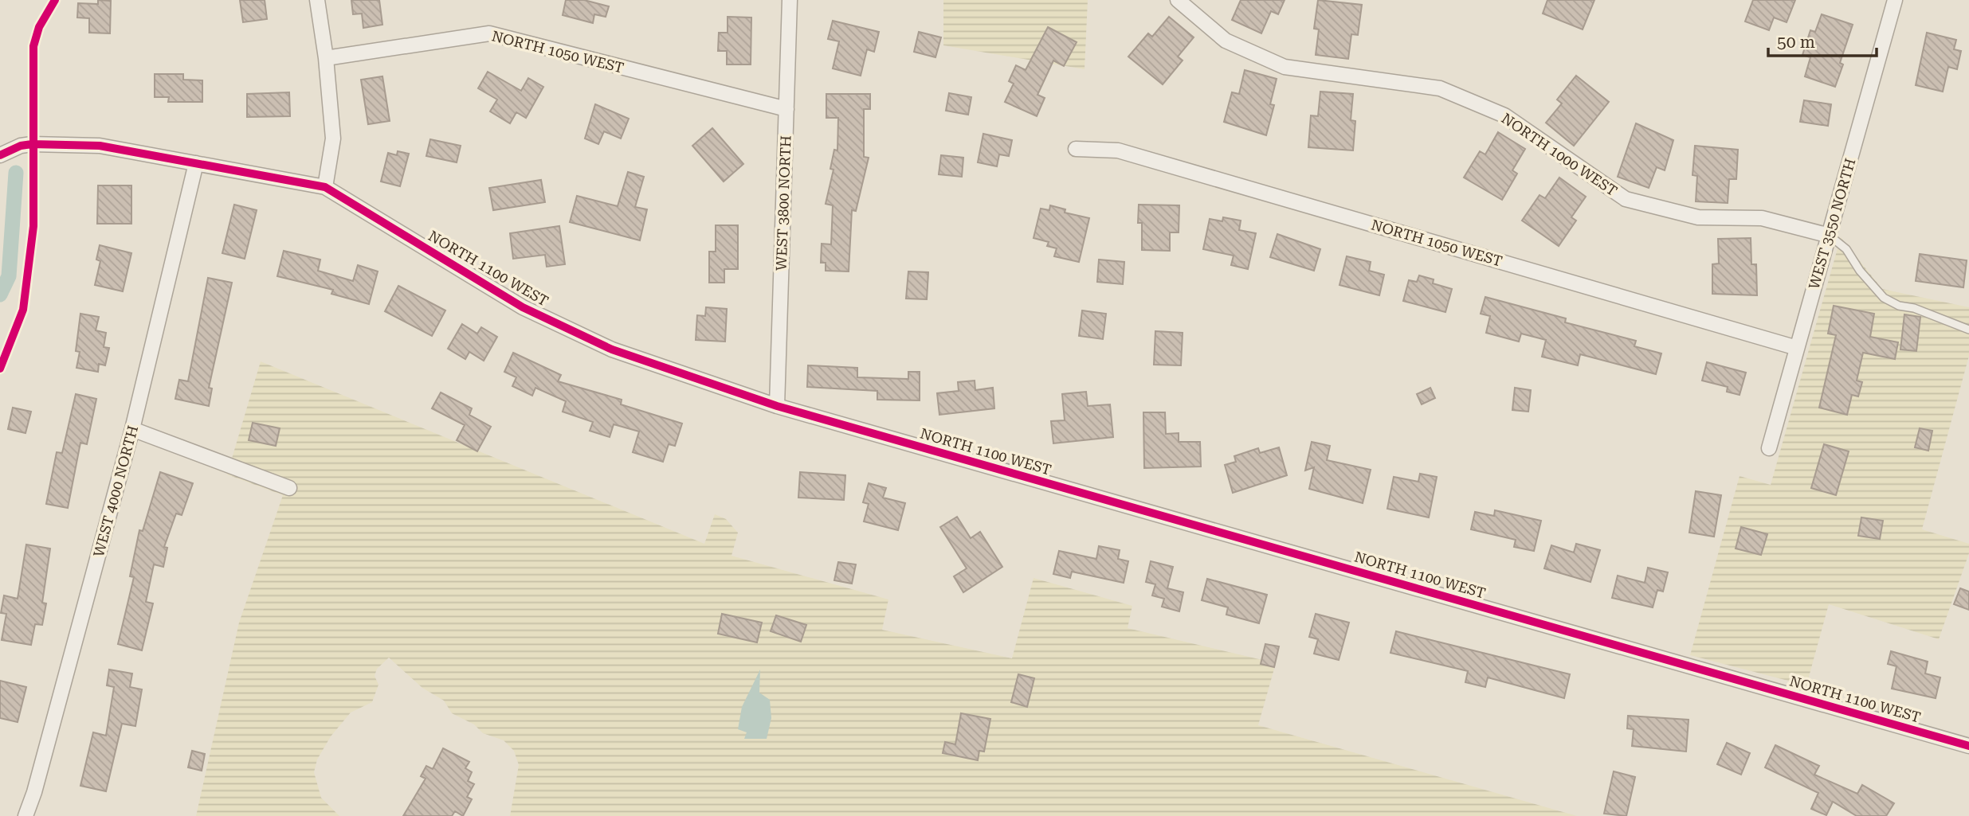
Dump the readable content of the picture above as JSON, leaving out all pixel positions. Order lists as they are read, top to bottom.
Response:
{
  "streets": {
    "street": [
      "NORTH 1050 WEST",
      "NORTH 1000 WEST",
      "WEST 3800 NORTH",
      "WEST 3550 NORTH",
      "NORTH 1100 WEST",
      "WEST 4000 NORTH"
    ]
  },
  "crossings": [
    ["NORTH 1050 WEST", "WEST 3800 NORTH"],
    ["NORTH 1050 WEST", "WEST 3550 NORTH"],
    ["NORTH 1000 WEST", "WEST 3550 NORTH"],
    ["WEST 3800 NORTH", "NORTH 1100 WEST"],
    ["NORTH 1100 WEST", "WEST 4000 NORTH"]
  ],
  "scale_bar": "50 m"
}
